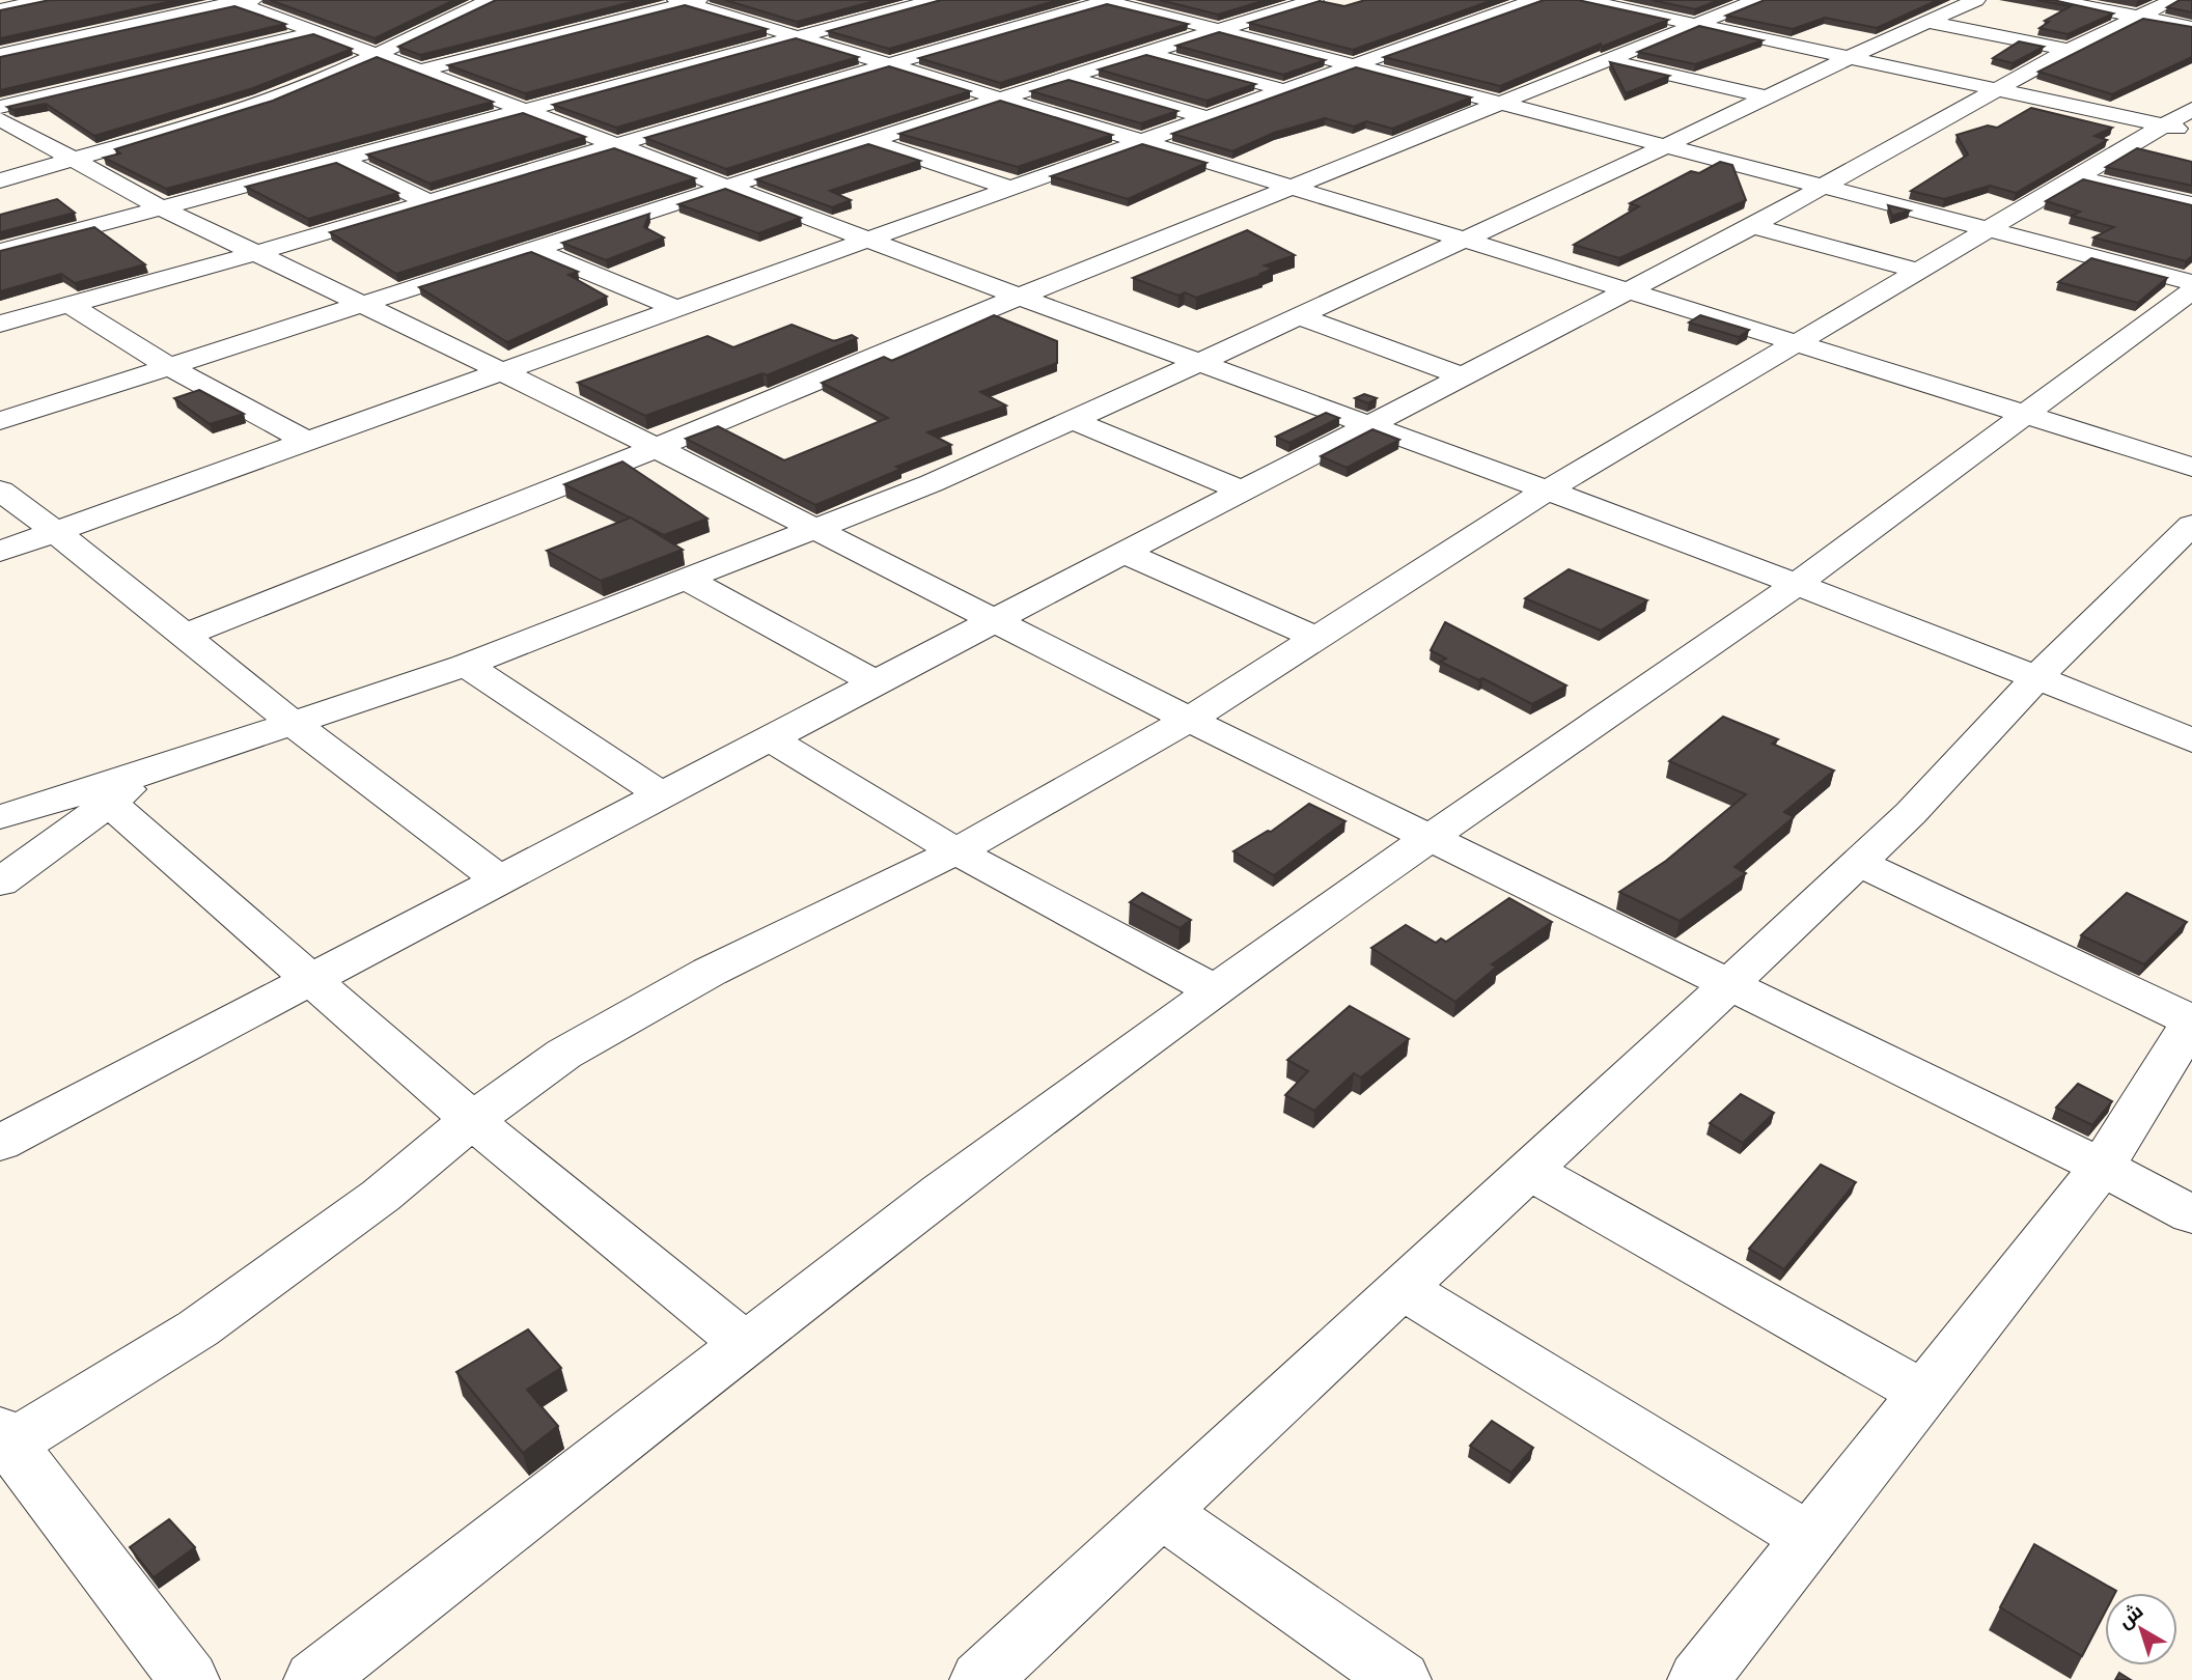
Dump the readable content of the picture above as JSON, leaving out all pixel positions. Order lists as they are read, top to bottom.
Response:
{
  "north": "top left"
}
